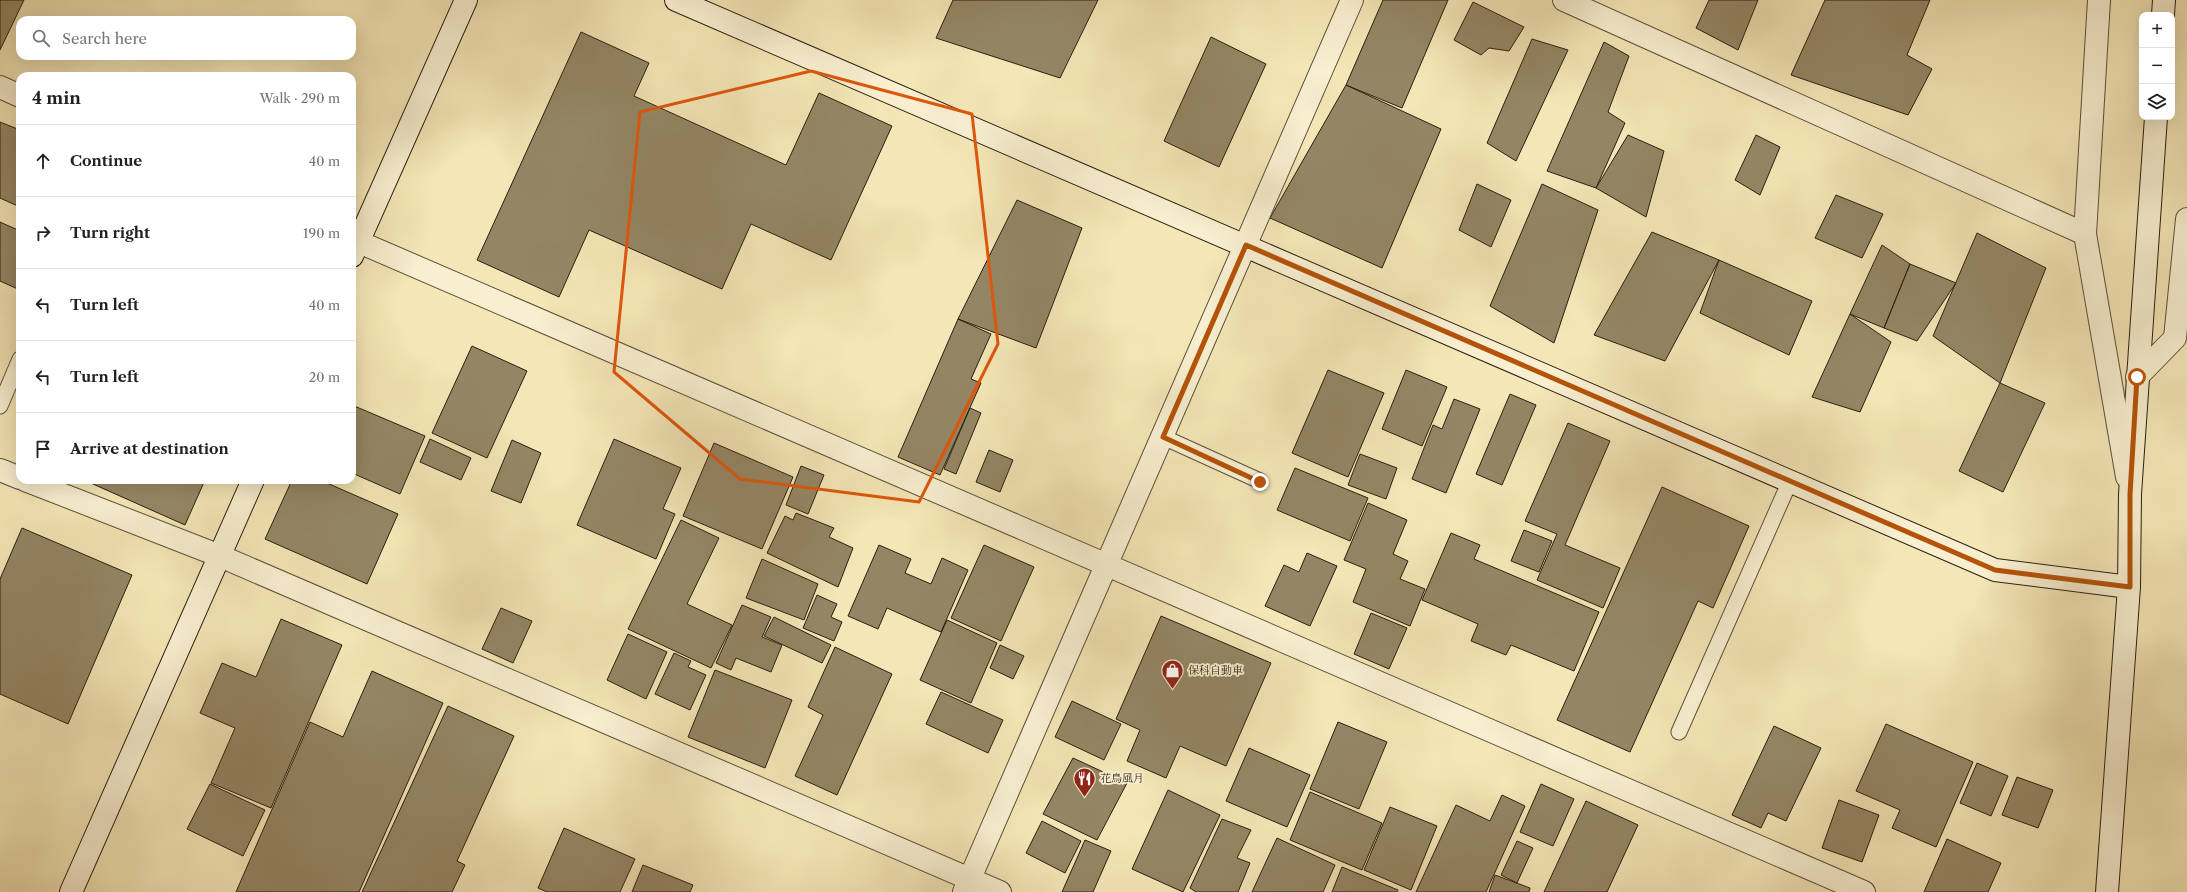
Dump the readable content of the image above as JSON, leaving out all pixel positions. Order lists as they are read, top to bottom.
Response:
{
  "places": {
    "shop": ["保科自動車"],
    "restaurant": ["花鳥風月"]
  },
  "page": {
    "map_buttons": ["+", "−"],
    "search": "Search here",
    "heading": ["4 min", "Walk · 290 m"],
    "list": [
      ["Continue", "40 m"],
      ["Turn right", "190 m"],
      ["Turn left", "40 m"],
      ["Turn left", "20 m"],
      "Arrive at destination"
    ]
  }
}
